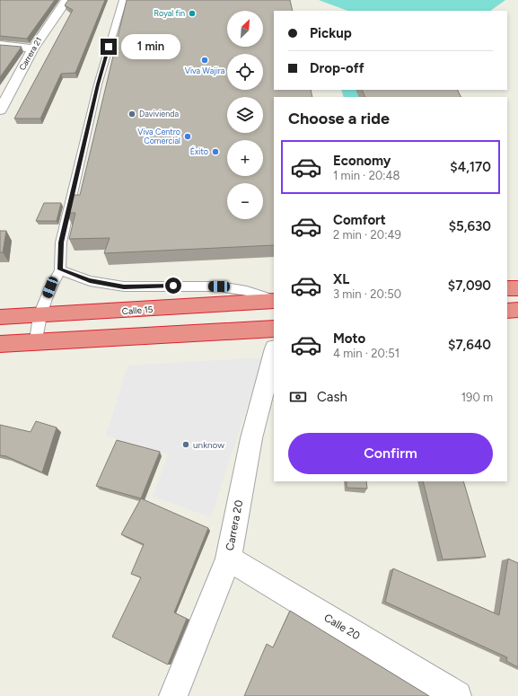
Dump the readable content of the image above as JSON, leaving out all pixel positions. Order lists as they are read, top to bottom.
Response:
{
  "streets": {
    "highway": ["Calle 15"],
    "street": ["Carrera 21", "Carrera 20", "Calle 20"]
  },
  "crossings": [
    ["Carrera 20", "Calle 20"]
  ],
  "places": [
    "Royal fin",
    "Viva Wajira",
    "Davivienda",
    "Viva Centro Comercial",
    "Éxito",
    "unknow"
  ],
  "north": "top right",
  "page": {
    "map_buttons": ["+", "−"],
    "banner": ["Pickup", "Drop-off"],
    "bubble": "1 min",
    "heading": "Choose a ride",
    "list": [
      {
        "name": "Economy",
        "note": "1 min · 20:48",
        "value": "$4,170"
      },
      {
        "name": "Comfort",
        "note": "2 min · 20:49",
        "value": "$5,630"
      },
      {
        "name": "XL",
        "note": "3 min · 20:50",
        "value": "$7,090"
      },
      {
        "name": "Moto",
        "note": "4 min · 20:51",
        "value": "$7,640"
      }
    ],
    "pay": ["Cash", "190 m"],
    "buttons": "Confirm"
  }
}
